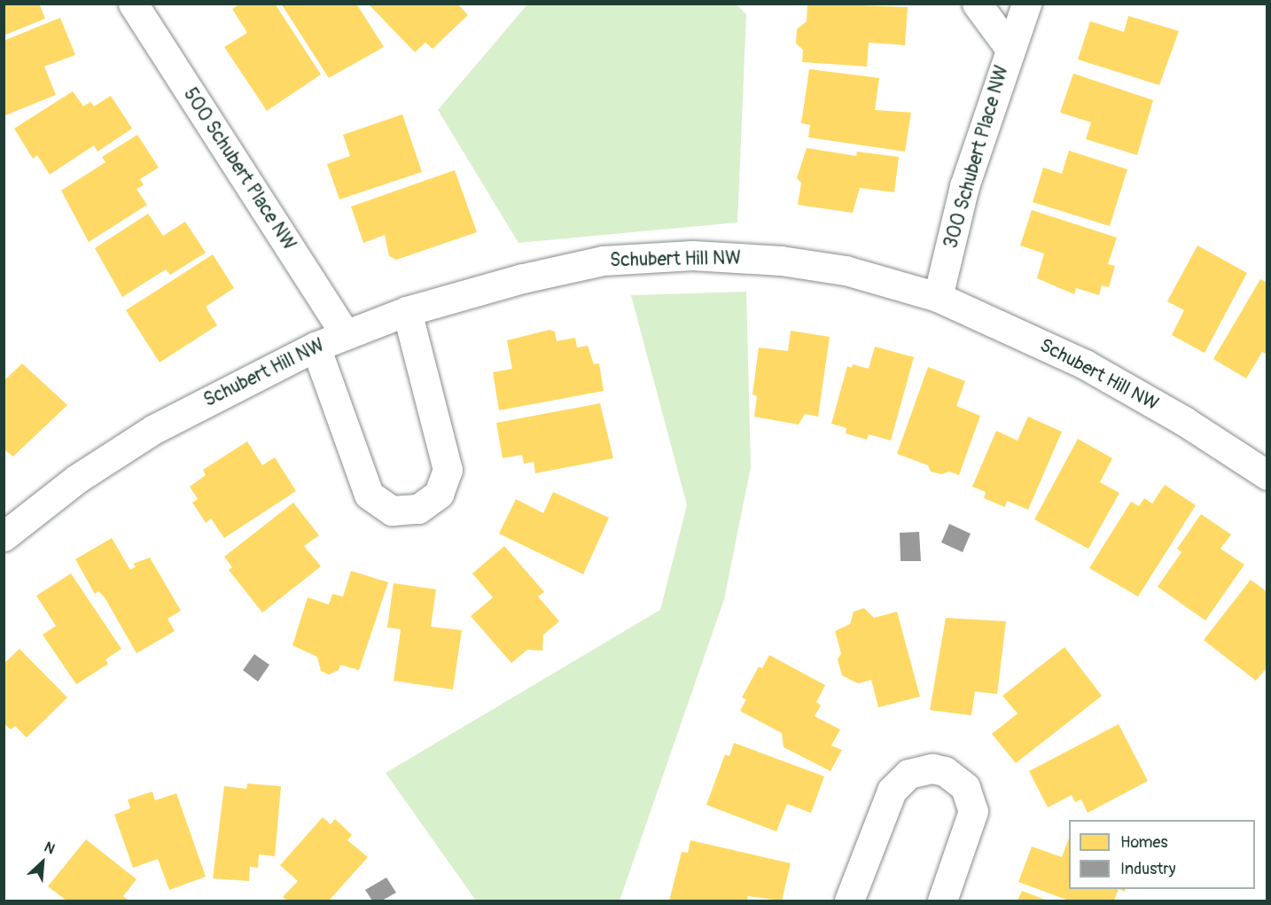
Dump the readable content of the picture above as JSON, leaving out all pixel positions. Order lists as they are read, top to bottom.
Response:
{
  "streets": {
    "street": ["300 Schubert Place NW", "500 Schubert Place NW", "Schubert Hill NW"]
  },
  "crossings": [
    ["300 Schubert Place NW", "Schubert Hill NW"],
    ["500 Schubert Place NW", "Schubert Hill NW"]
  ],
  "legend": ["Homes", "Industry"],
  "north": "top right"
}
